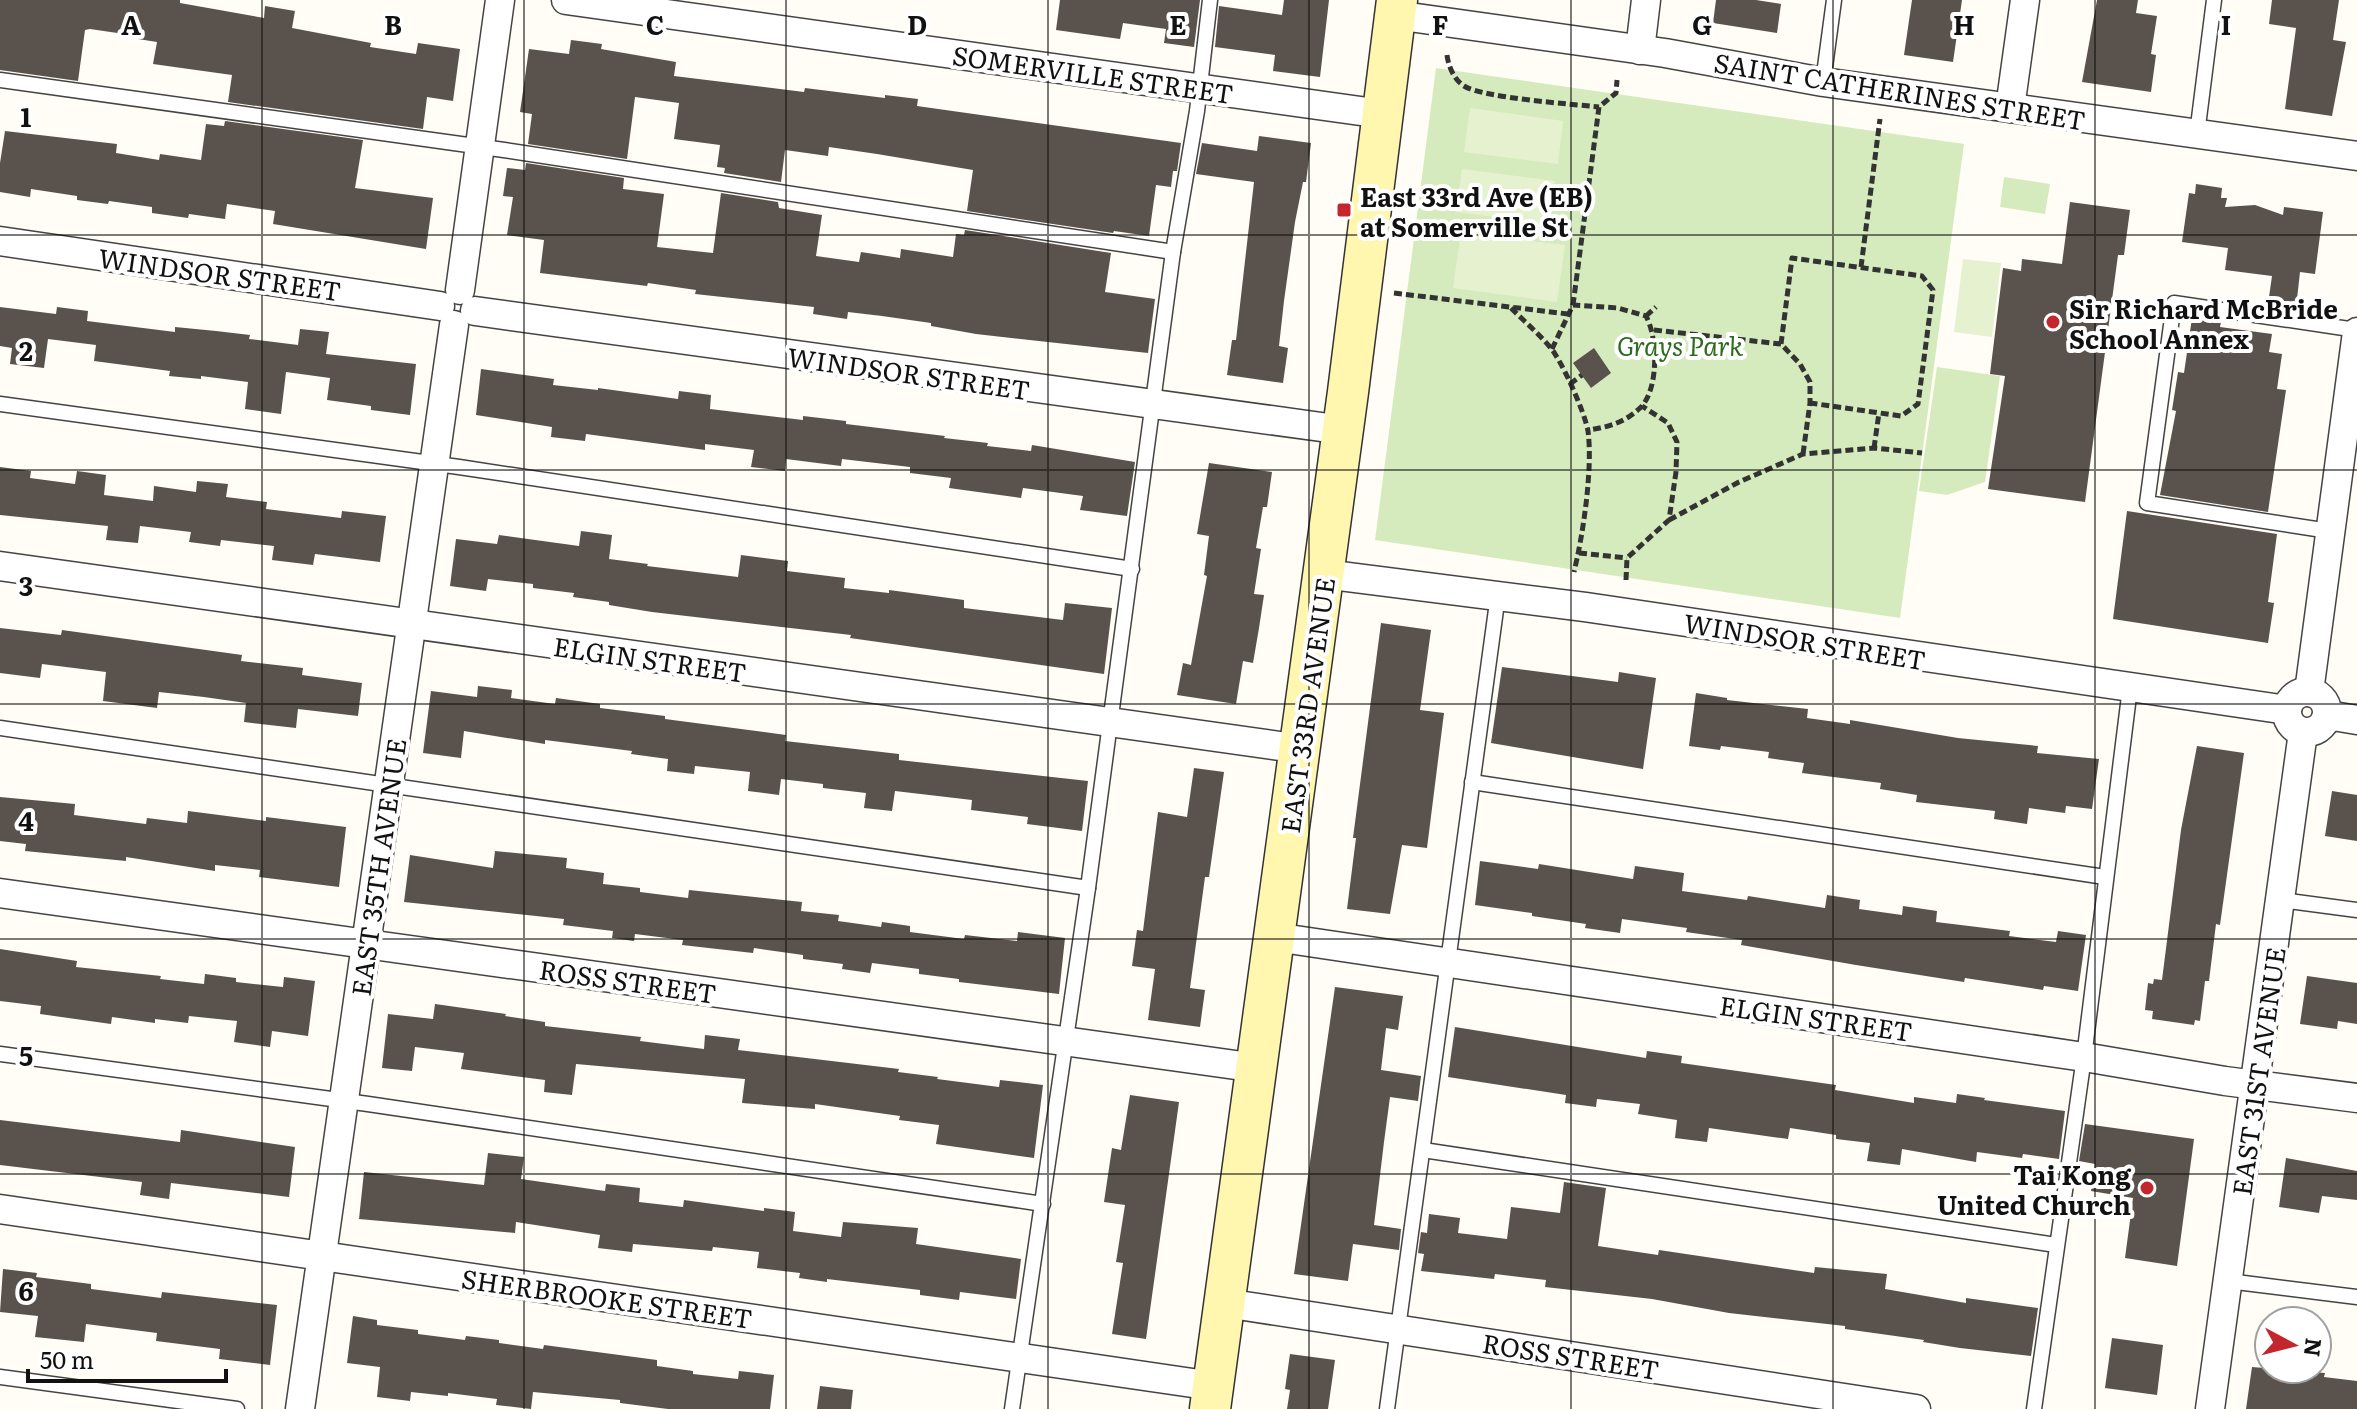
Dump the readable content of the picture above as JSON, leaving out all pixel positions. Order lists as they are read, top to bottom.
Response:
{
  "streets": {
    "street": [
      "SOMERVILLE STREET",
      "SAINT CATHERINES STREET",
      "WINDSOR STREET",
      "ELGIN STREET",
      "EAST 33RD AVENUE",
      "EAST 35TH AVENUE",
      "ROSS STREET",
      "EAST 31ST AVENUE",
      "SHERBROOKE STREET"
    ]
  },
  "crossings": [
    ["SOMERVILLE STREET", "EAST 33RD AVENUE"],
    ["SAINT CATHERINES STREET", "EAST 33RD AVENUE"],
    ["WINDSOR STREET", "EAST 33RD AVENUE"],
    ["WINDSOR STREET", "EAST 35TH AVENUE"],
    ["WINDSOR STREET", "EAST 31ST AVENUE"],
    ["ELGIN STREET", "EAST 33RD AVENUE"],
    ["ELGIN STREET", "EAST 35TH AVENUE"],
    ["ELGIN STREET", "EAST 31ST AVENUE"],
    ["EAST 33RD AVENUE", "ROSS STREET"],
    ["EAST 33RD AVENUE", "SHERBROOKE STREET"],
    ["EAST 35TH AVENUE", "ROSS STREET"],
    ["EAST 35TH AVENUE", "SHERBROOKE STREET"]
  ],
  "parks": ["Grays Park"],
  "places": {
    "transit": ["East 33rd Ave (EB) at Somerville St"],
    "other": ["Sir Richard McBride School Annex", "Tai Kong United Church"]
  },
  "scale_bar": "50 m",
  "north": "right",
  "grid": {
    "columns": [
      "A",
      "B",
      "C",
      "D",
      "E",
      "F",
      "G",
      "H",
      "I"
    ],
    "rows": [
      "1",
      "2",
      "3",
      "4",
      "5",
      "6"
    ]
  }
}
